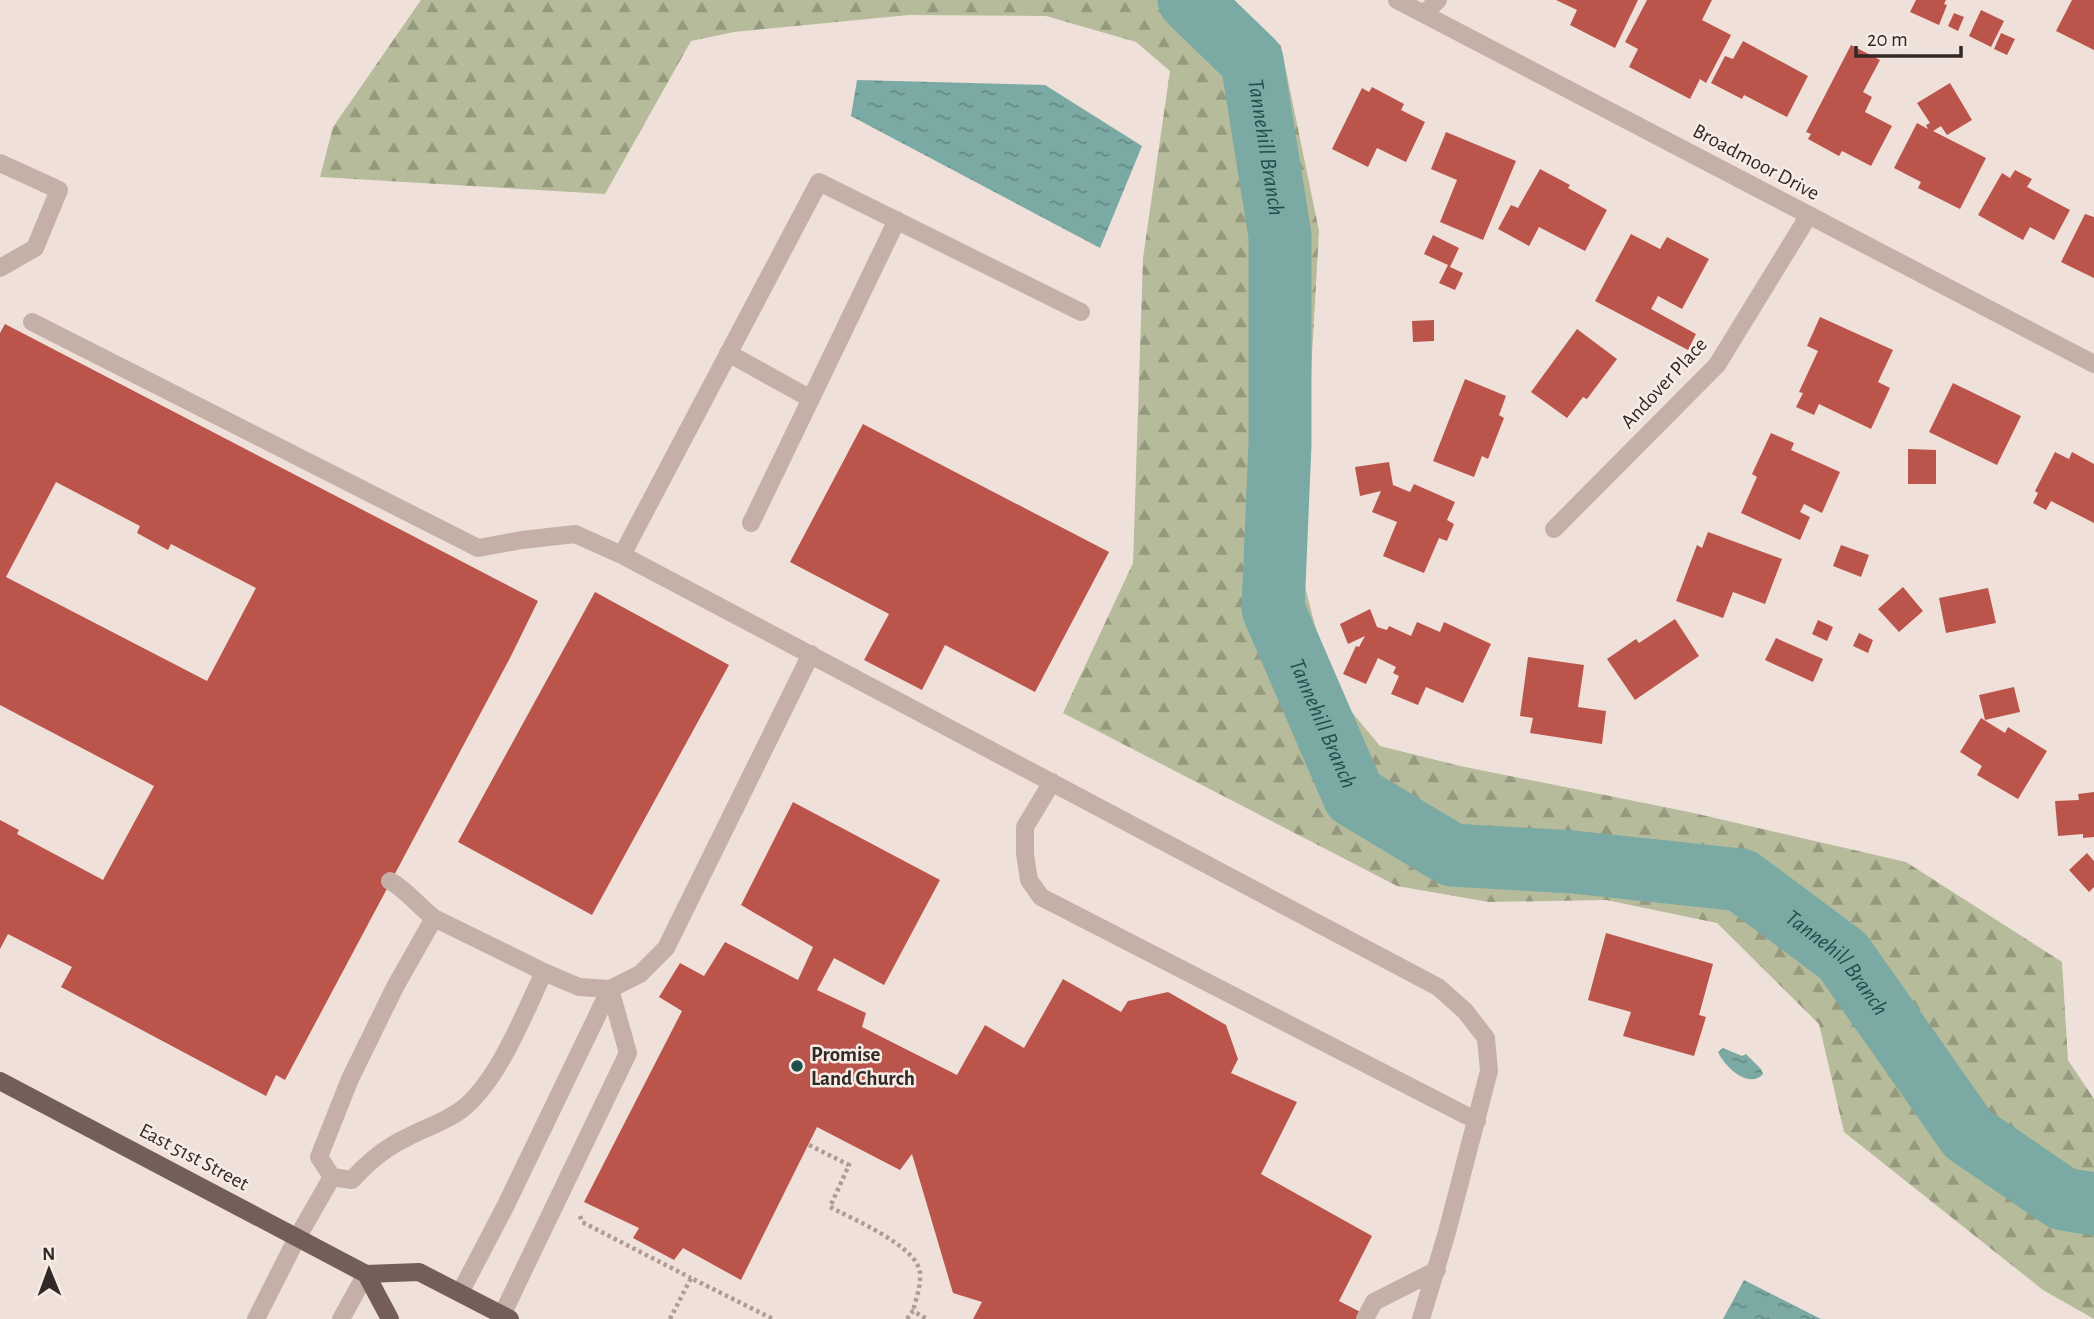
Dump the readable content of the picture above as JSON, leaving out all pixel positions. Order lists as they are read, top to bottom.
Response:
{
  "streets": {
    "main road": ["East 51st Street"],
    "street": ["Broadmoor Drive", "Andover Place"]
  },
  "crossings": [
    ["Broadmoor Drive", "Andover Place"]
  ],
  "water": ["Tannehill Branch"],
  "places": ["Promise Land Church"],
  "scale_bar": "20 m",
  "north": "top"
}
